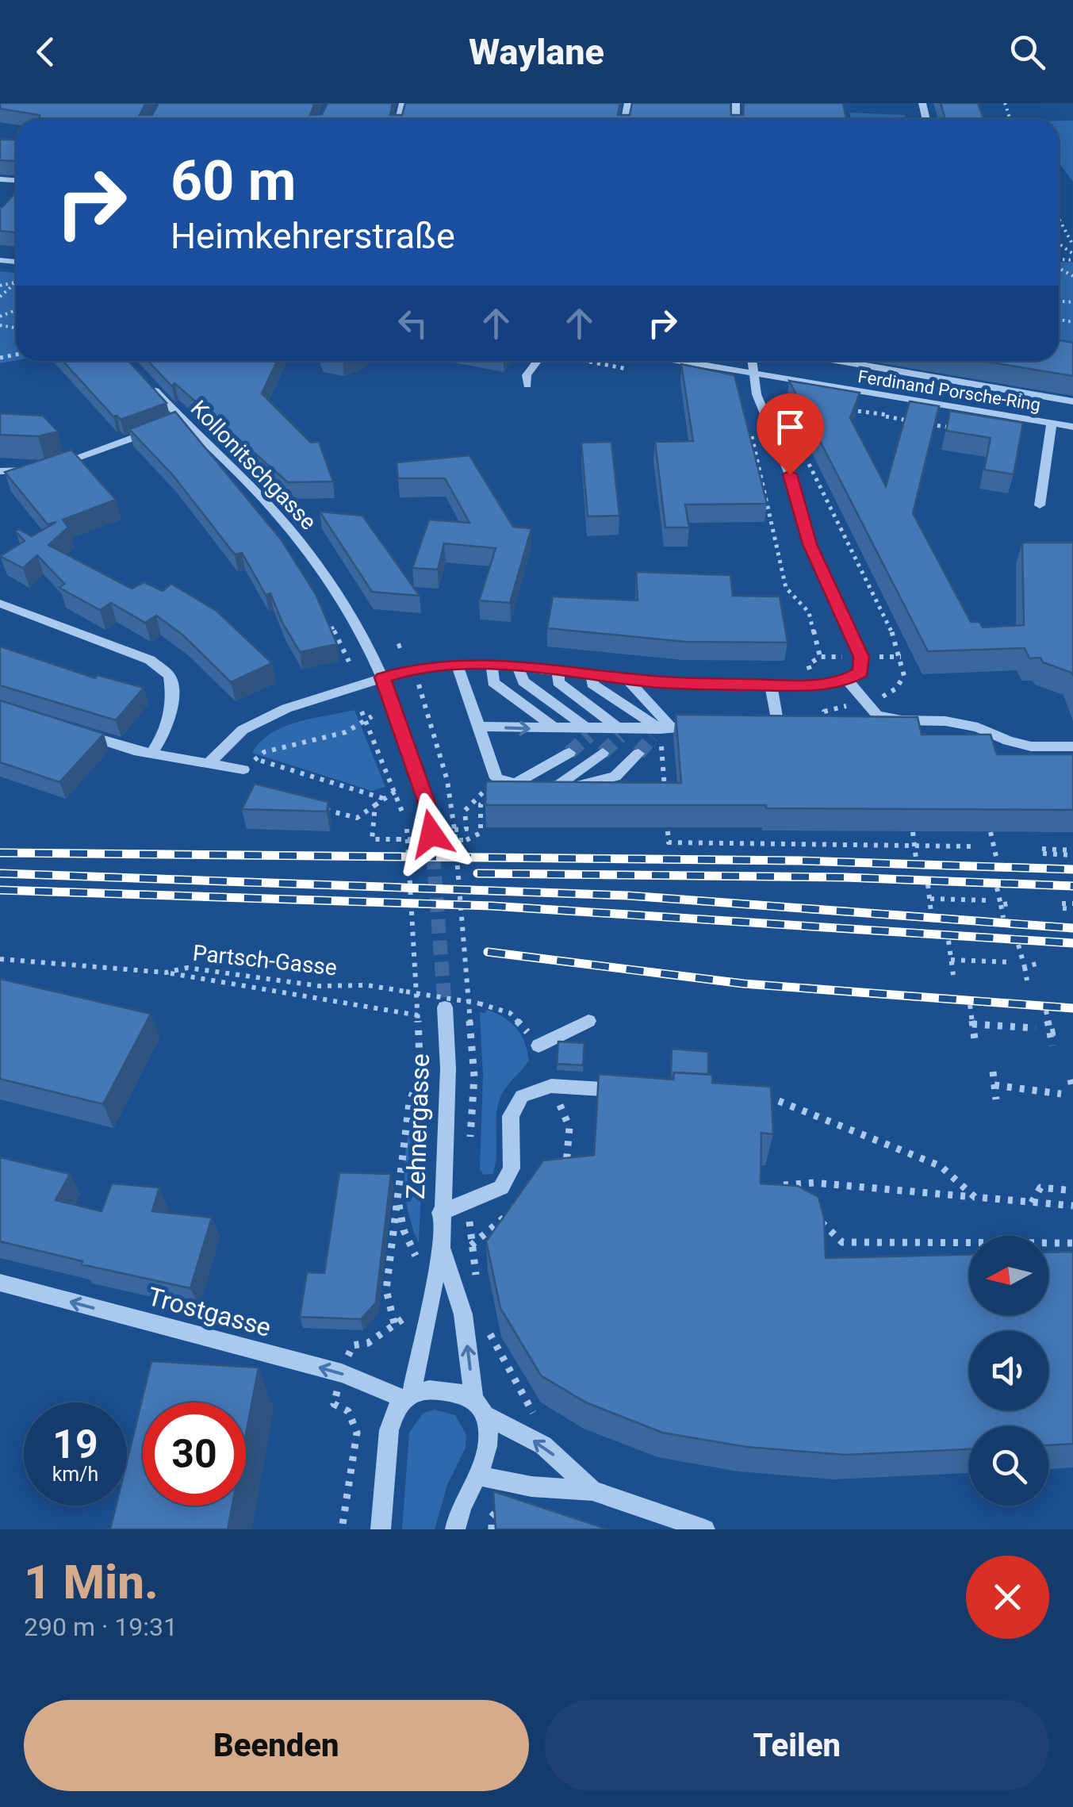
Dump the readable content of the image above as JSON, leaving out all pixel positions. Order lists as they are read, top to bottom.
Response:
{
  "streets": {
    "street": [
      "Ferdinand Porsche-Ring",
      "Kollonitschgasse",
      "Zehnergasse",
      "Trostgasse"
    ],
    "path": ["Partsch-Gasse"]
  },
  "crossings": [
    ["Zehnergasse", "Trostgasse"]
  ],
  "one_way": ["Trostgasse"],
  "north": "left",
  "page": {
    "header": "Waylane",
    "turn": ["60 m", "Heimkehrerstraße"],
    "speed": "19 km/h",
    "limit": "30",
    "heading": ["1 Min.", "290 m · 19:31"],
    "buttons": ["Beenden", "Teilen"]
  }
}
